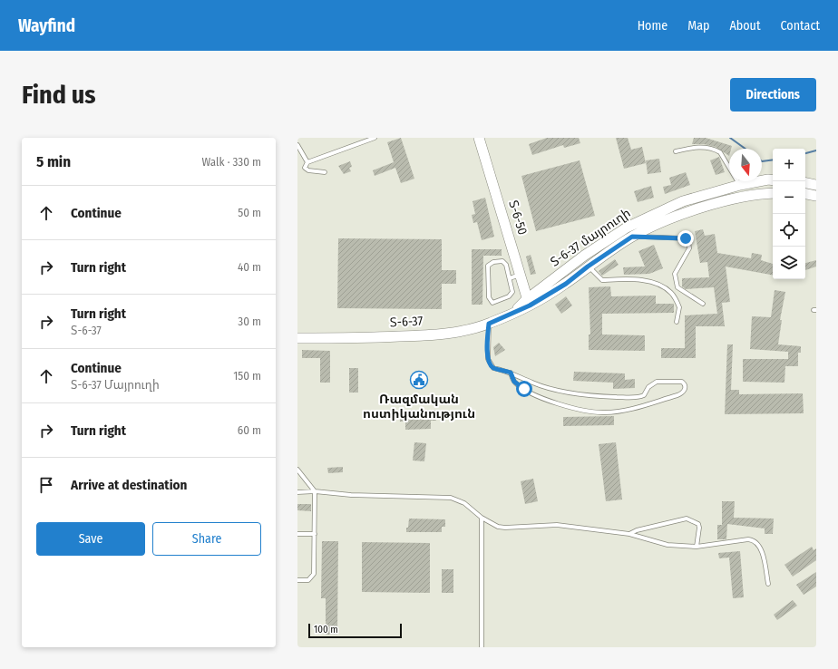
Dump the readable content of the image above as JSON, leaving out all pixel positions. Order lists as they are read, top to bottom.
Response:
{
  "streets": {
    "main road": ["Տ-6-50", "Տ-6-37 մայրուղի", "Տ-6-37"]
  },
  "crossings": [
    ["Տ-6-50", "Տ-6-37 մայրուղի"],
    ["Տ-6-37 մայրուղի", "Տ-6-37"]
  ],
  "places": {
    "public building": ["Ռազմական ոստիկանություն"]
  },
  "scale_bar": "100 m",
  "north": "bottom",
  "page": {
    "header": "Wayfind",
    "nav": [
      "Home",
      "Map",
      "About",
      "Contact"
    ],
    "buttons": [
      "Directions",
      ["Save", "Share"]
    ],
    "title": "Find us",
    "heading": ["5 min", "Walk · 330 m"],
    "map_buttons": ["+", "−"],
    "list": [
      ["Continue", "50 m"],
      ["Turn right", "40 m"],
      ["Turn right", "Տ-6-37", "30 m"],
      ["Continue", "Տ-6-37 Մայրուղի", "150 m"],
      ["Turn right", "60 m"],
      "Arrive at destination"
    ],
    "scale": "100 m"
  }
}
